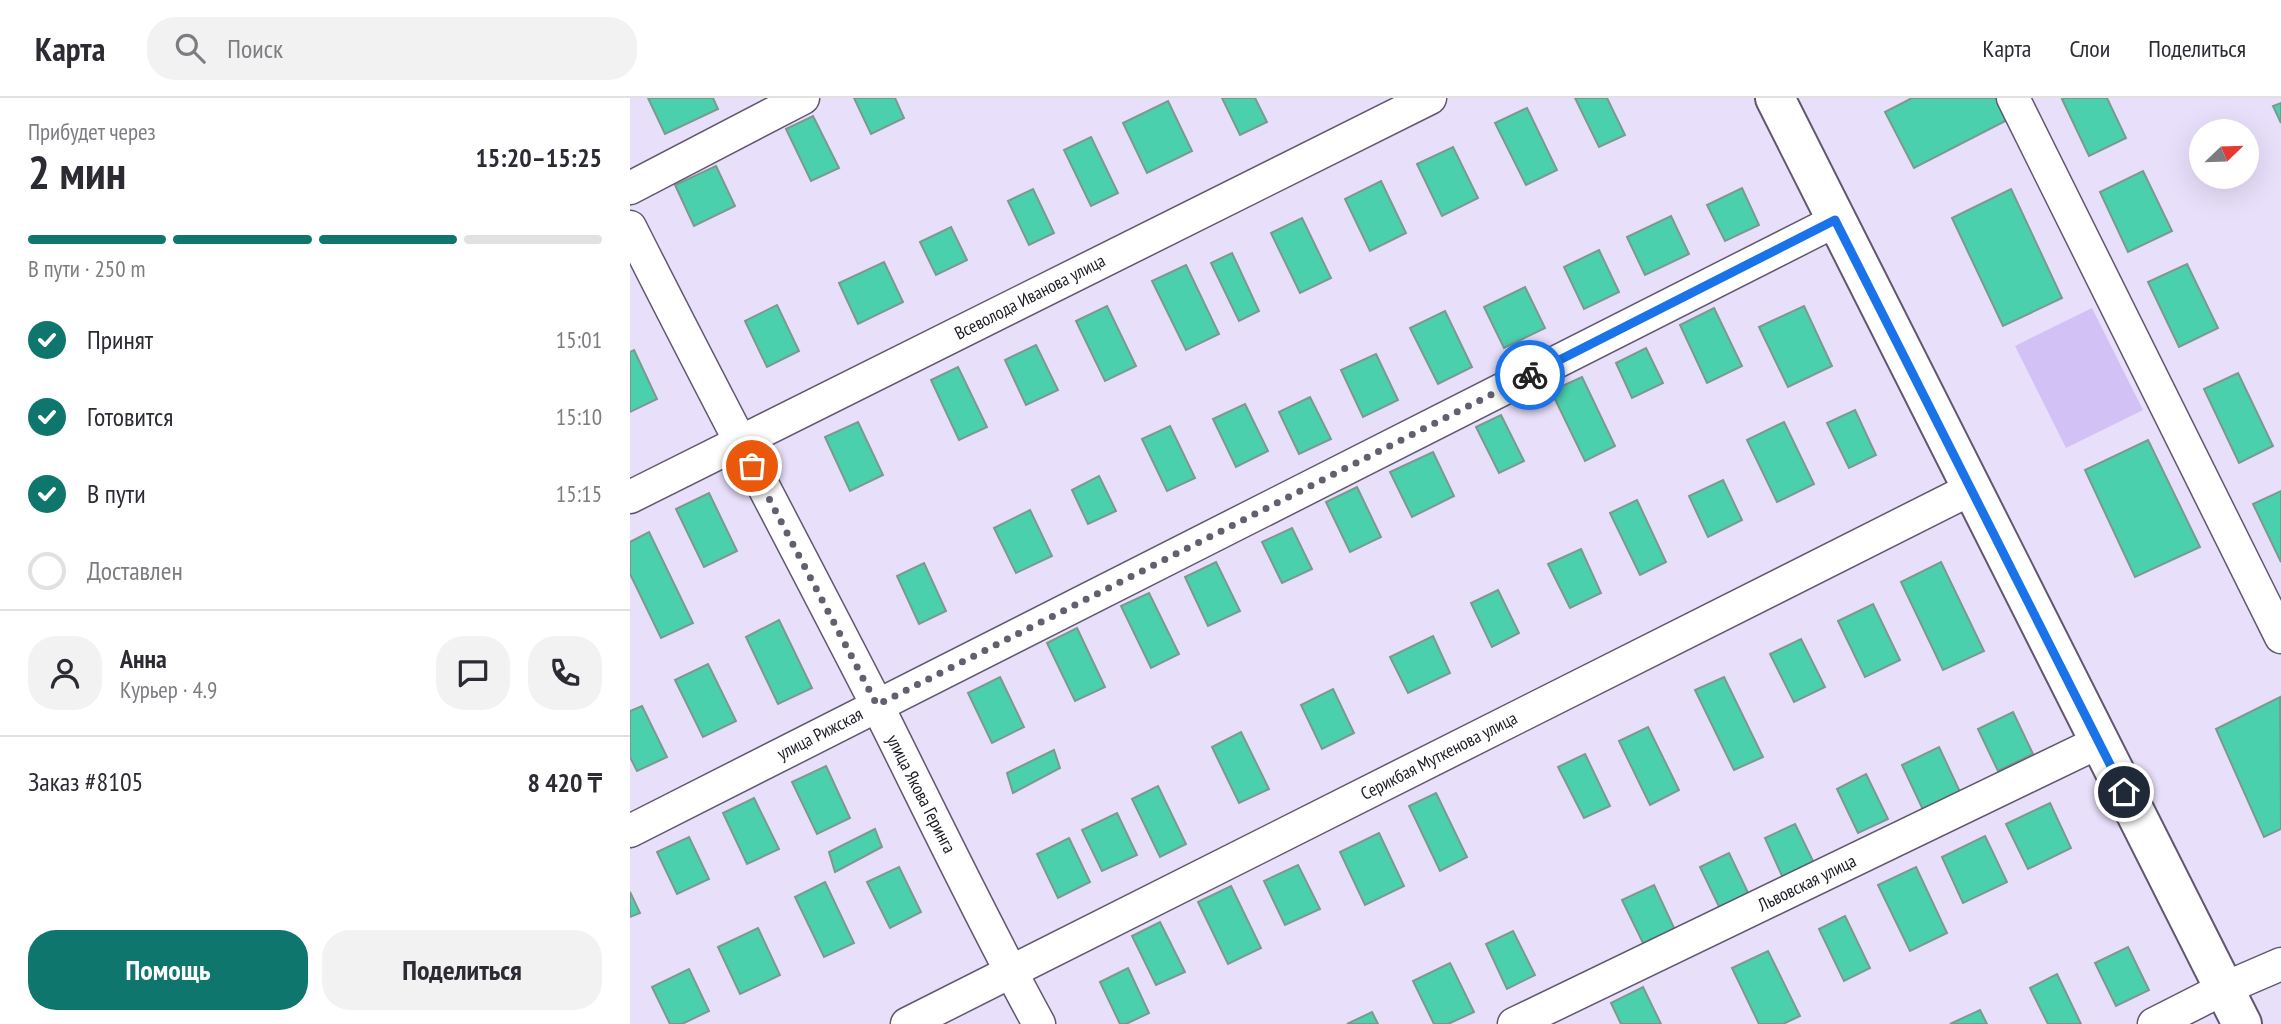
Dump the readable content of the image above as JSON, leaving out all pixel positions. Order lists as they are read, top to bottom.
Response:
{
  "streets": {
    "street": [
      "Всеволода Иванова улица",
      "улица Рижская",
      "Серикбая Муткенова улица",
      "улица Якова Геринга",
      "Львовская улица"
    ]
  },
  "crossings": [
    ["Всеволода Иванова улица", "улица Якова Геринга"],
    ["улица Рижская", "улица Якова Геринга"],
    ["Серикбая Муткенова улица", "улица Якова Геринга"]
  ],
  "north": "top right",
  "page": {
    "header": "Карта",
    "search": "Поиск",
    "nav": ["Карта", "Слои", "Поделиться"],
    "heading": ["2 мин", "Прибудет через", "15:20–15:25"],
    "panel": [
      "Анна",
      "Курьер · 4.9",
      "Заказ #8105",
      "8 420 ₸"
    ],
    "bar": "В пути · 250 m",
    "list": [
      ["Принят", "15:01"],
      ["Готовится", "15:10"],
      ["В пути", "15:15"],
      "Доставлен"
    ],
    "buttons": ["Помощь", "Поделиться"]
  }
}
